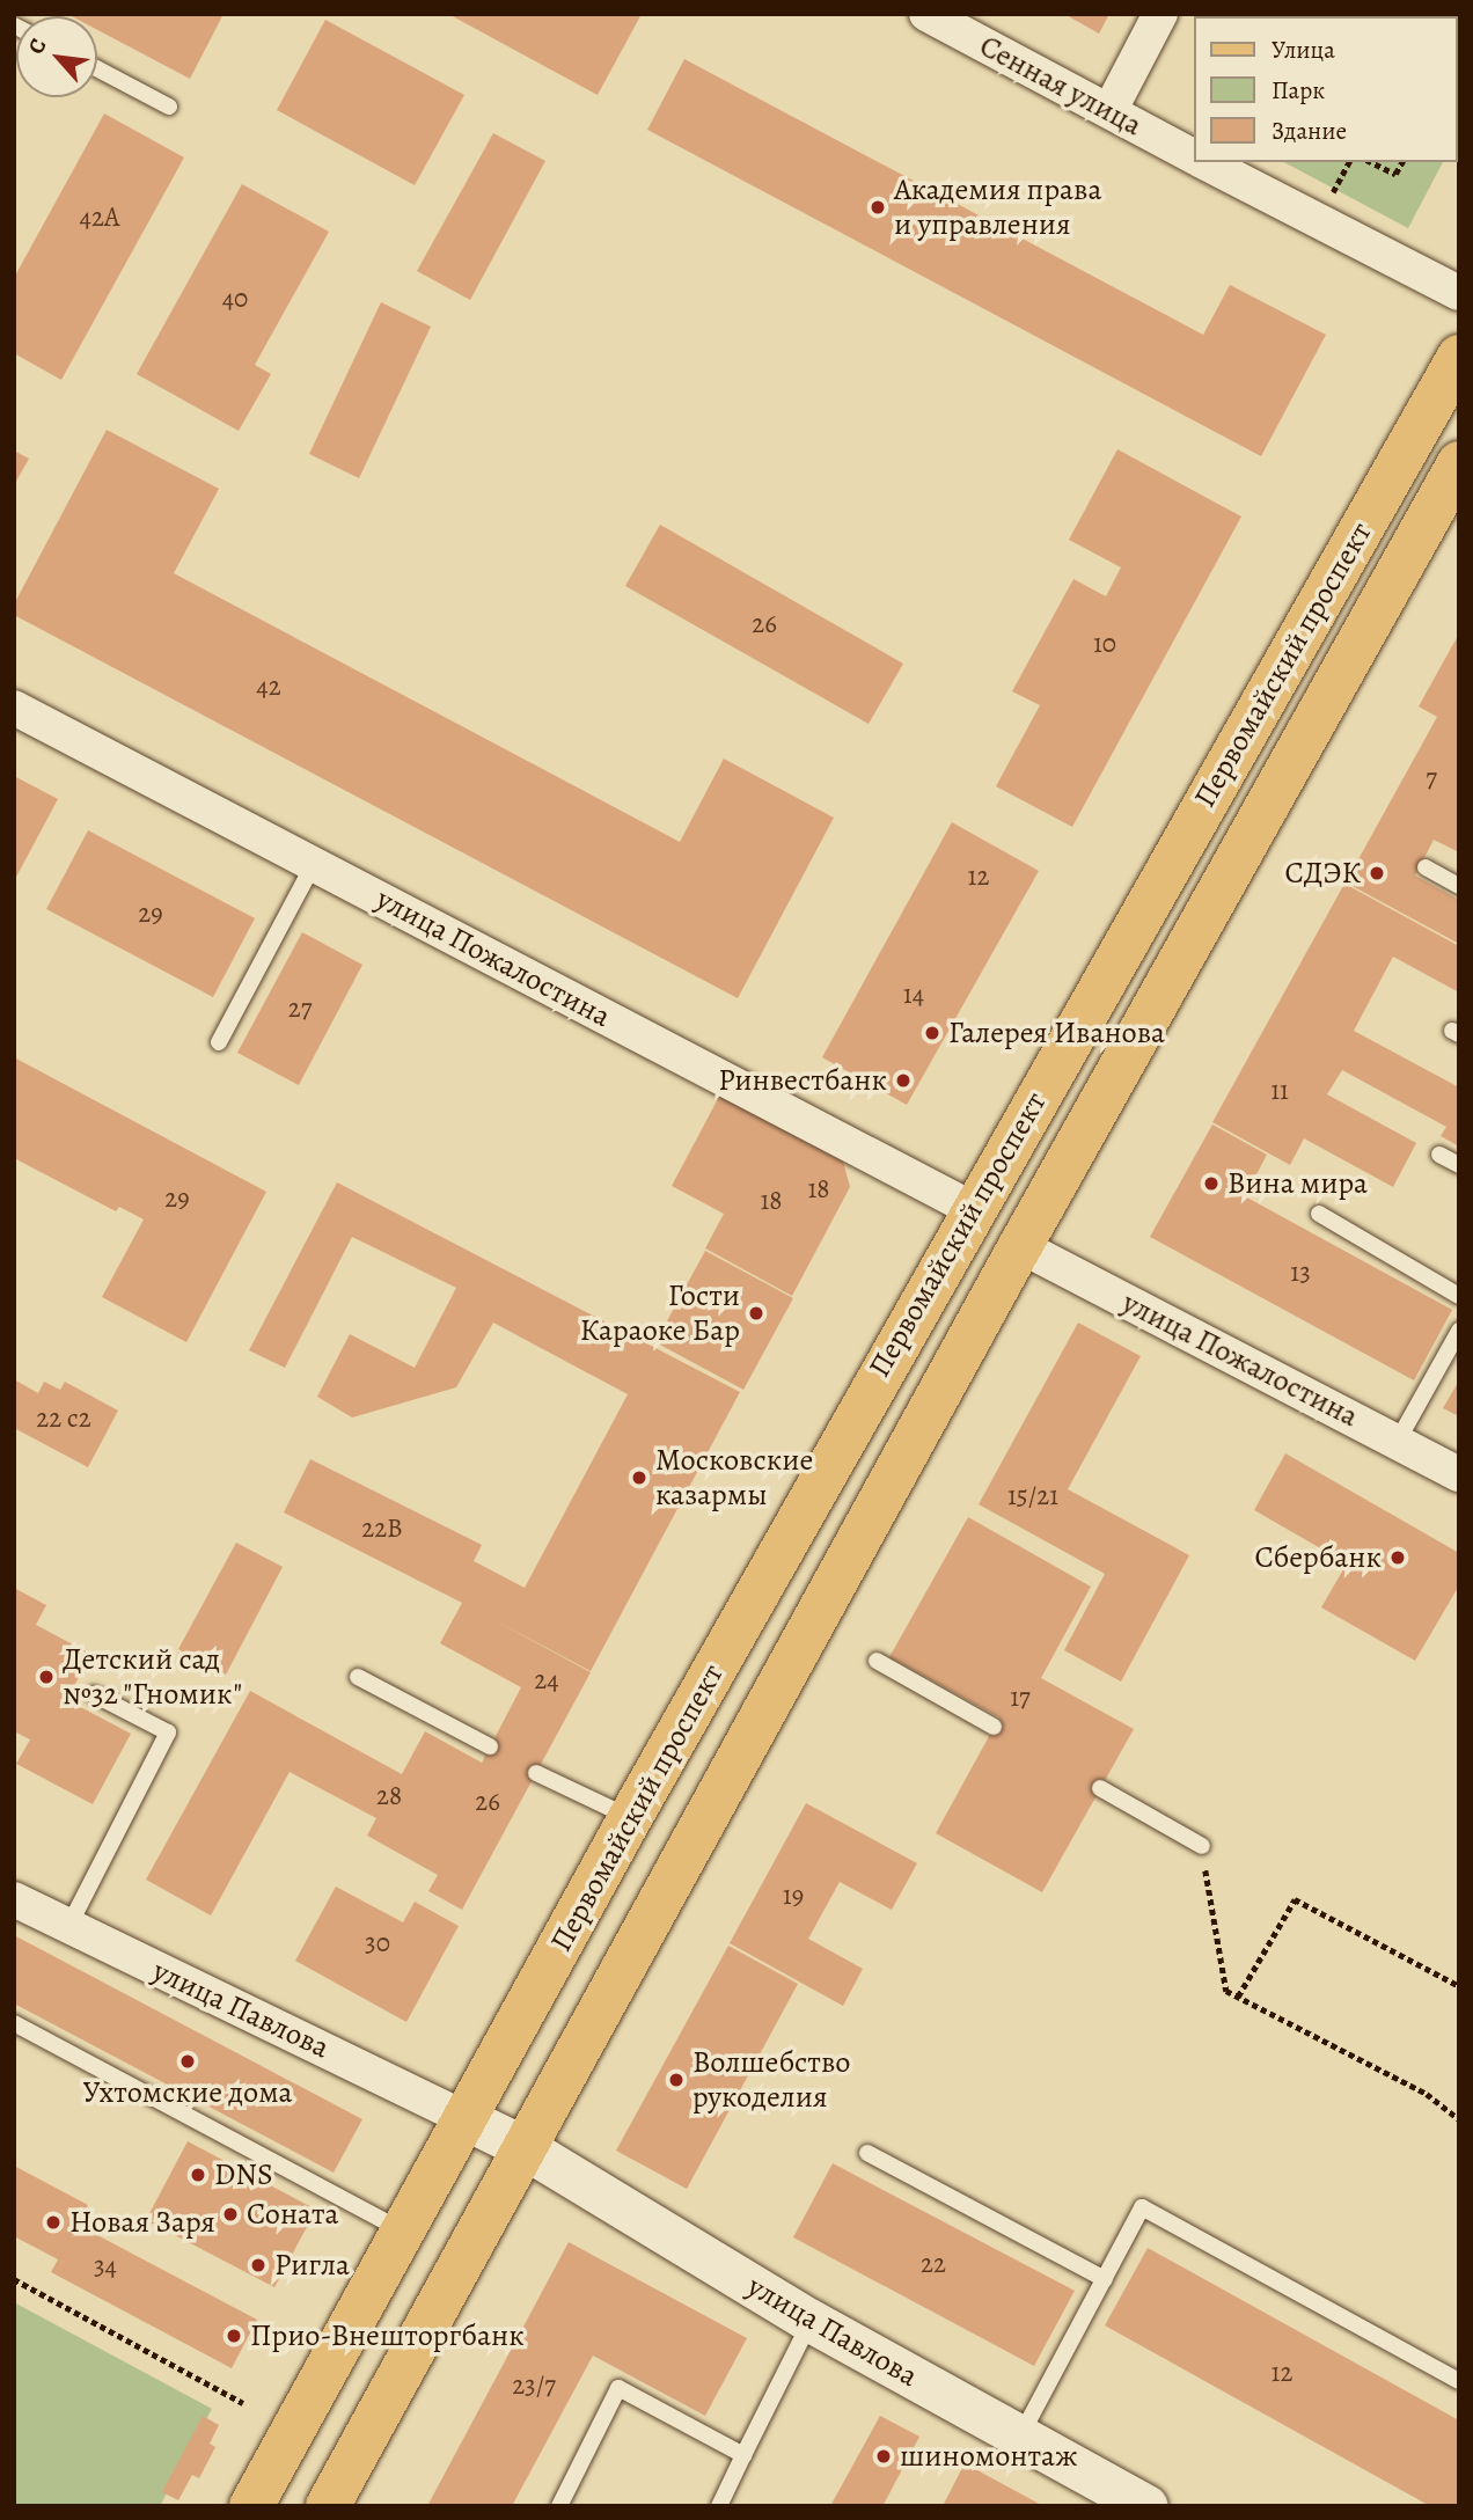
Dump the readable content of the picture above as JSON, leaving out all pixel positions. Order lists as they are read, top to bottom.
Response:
{
  "streets": {
    "main road": ["Первомайский проспект"],
    "street": ["Сенная улица", "улица Пожалостина", "улица Павлова"]
  },
  "crossings": [
    ["Первомайский проспект", "улица Пожалостина"],
    ["Первомайский проспект", "улица Павлова"]
  ],
  "places": [
    "Академия права и управления",
    "СДЭК",
    "Галерея Иванова",
    "Ринвестбанк",
    "Вина мира",
    "Гости Караоке Бар",
    "Московские казармы",
    "Сбербанк",
    "Детский сад №32 \"Гномик\"",
    "Ухтомские дома",
    "Волшебство рукоделия",
    "DNS",
    "Соната",
    "Новая Заря",
    "Ригла",
    "Прио-Внешторгбанк",
    "шиномонтаж"
  ],
  "house_numbers": [
    "42А",
    "40",
    "26",
    "10",
    "42",
    "7",
    "12",
    "29",
    "14",
    "27",
    "11",
    "18",
    "29",
    "18",
    "13",
    "22 с2",
    "15/21",
    "22В",
    "24",
    "17",
    "28",
    "26",
    "19",
    "30",
    "22",
    "34",
    "12",
    "23/7"
  ],
  "legend": ["Улица", "Парк", "Здание"],
  "north": "top left"
}
